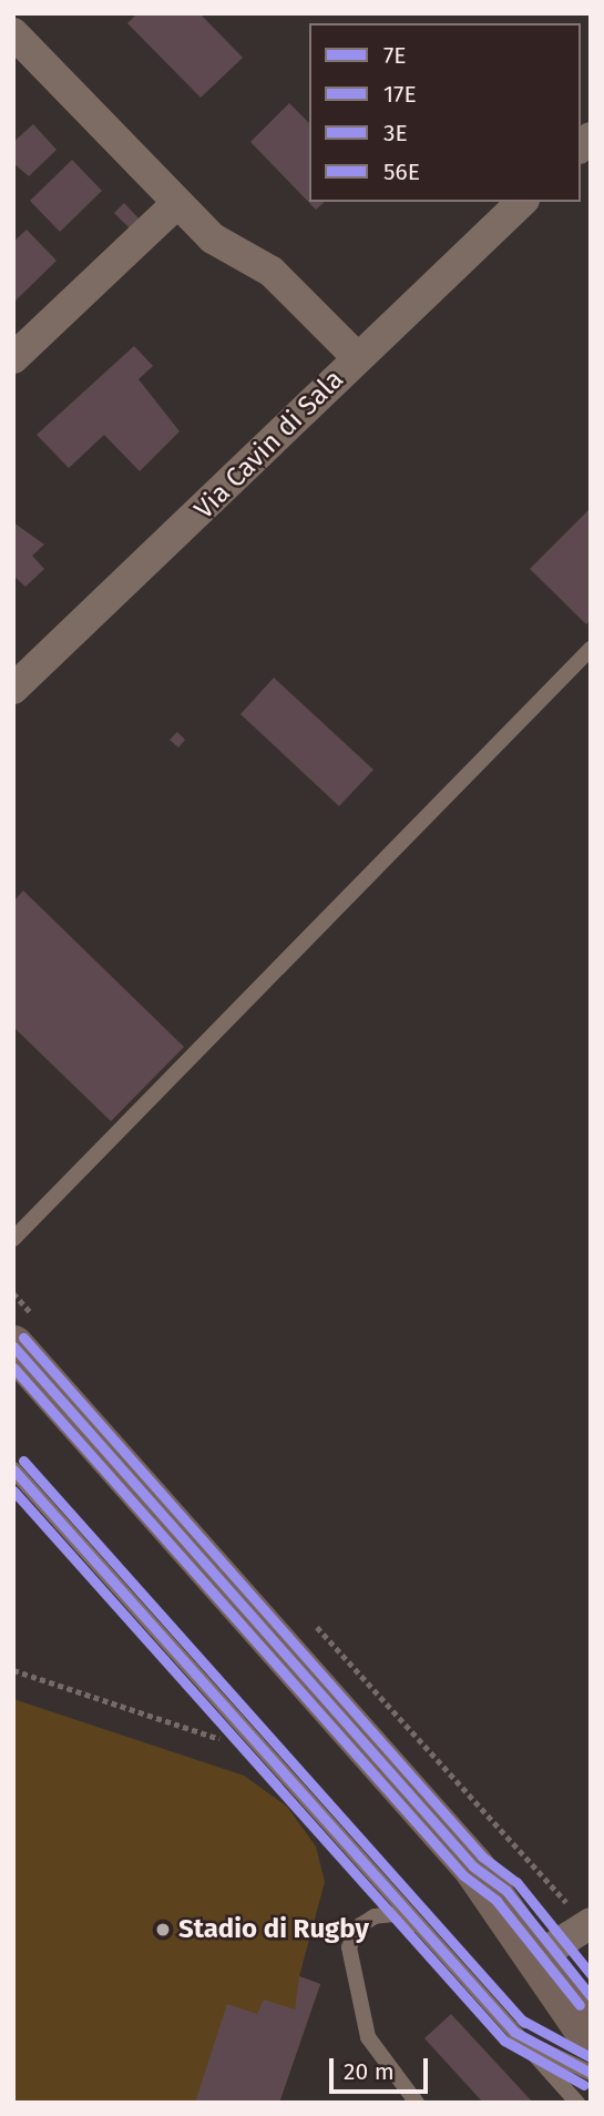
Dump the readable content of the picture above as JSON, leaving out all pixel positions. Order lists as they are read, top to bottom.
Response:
{
  "streets": {
    "street": ["Via Cavin di Sala"]
  },
  "places": ["Stadio di Rugby"],
  "lines": [
    "transit line 3E",
    "transit line 7E",
    "transit line 17E",
    "transit line 56E"
  ],
  "legend": [
    "7E",
    "17E",
    "3E",
    "56E"
  ],
  "scale_bar": "20 m"
}
